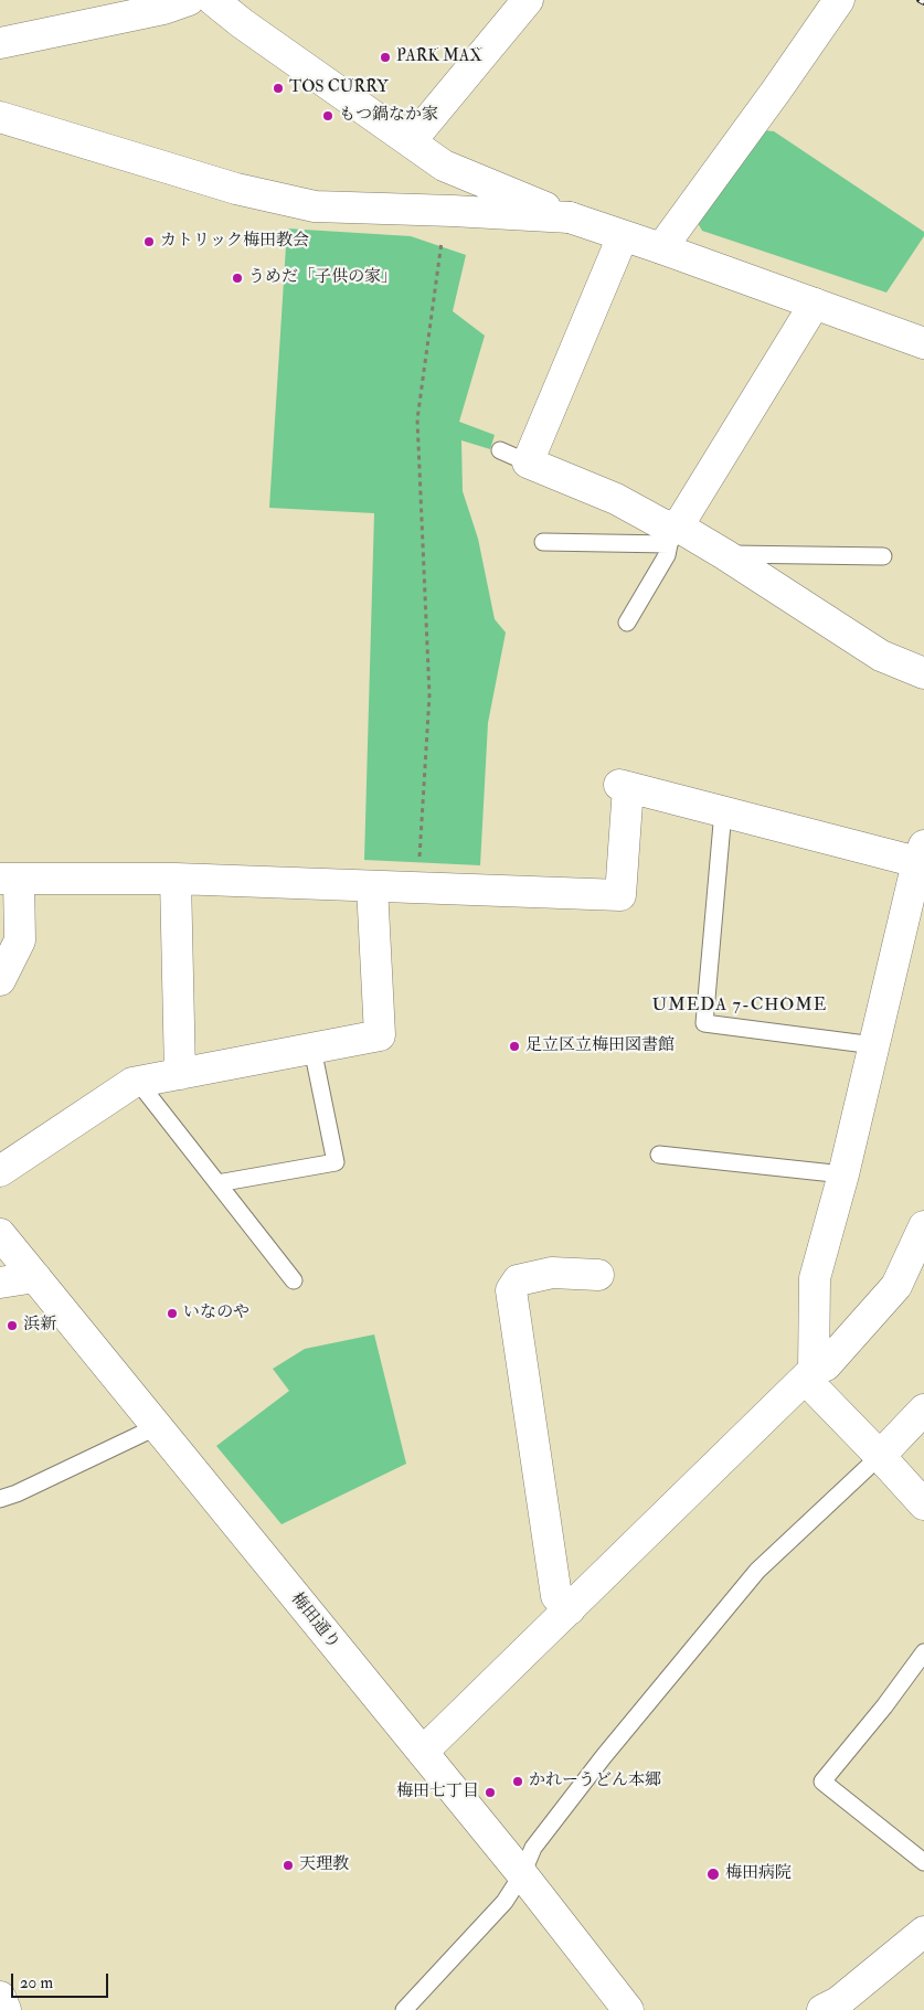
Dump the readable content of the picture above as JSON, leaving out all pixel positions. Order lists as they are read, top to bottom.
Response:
{
  "streets": {
    "street": ["梅田通り"]
  },
  "districts": ["UMEDA 7-CHOME"],
  "places": [
    "PARK MAX",
    "TOS CURRY",
    "もつ鍋なか家",
    "カトリック梅田教会",
    "うめだ「子供の家」",
    "足立区立梅田図書館",
    "いなのや",
    "浜新",
    "かれーうどん本郷",
    "梅田七丁目",
    "天理教",
    "梅田病院"
  ],
  "scale_bar": "20 m"
}
